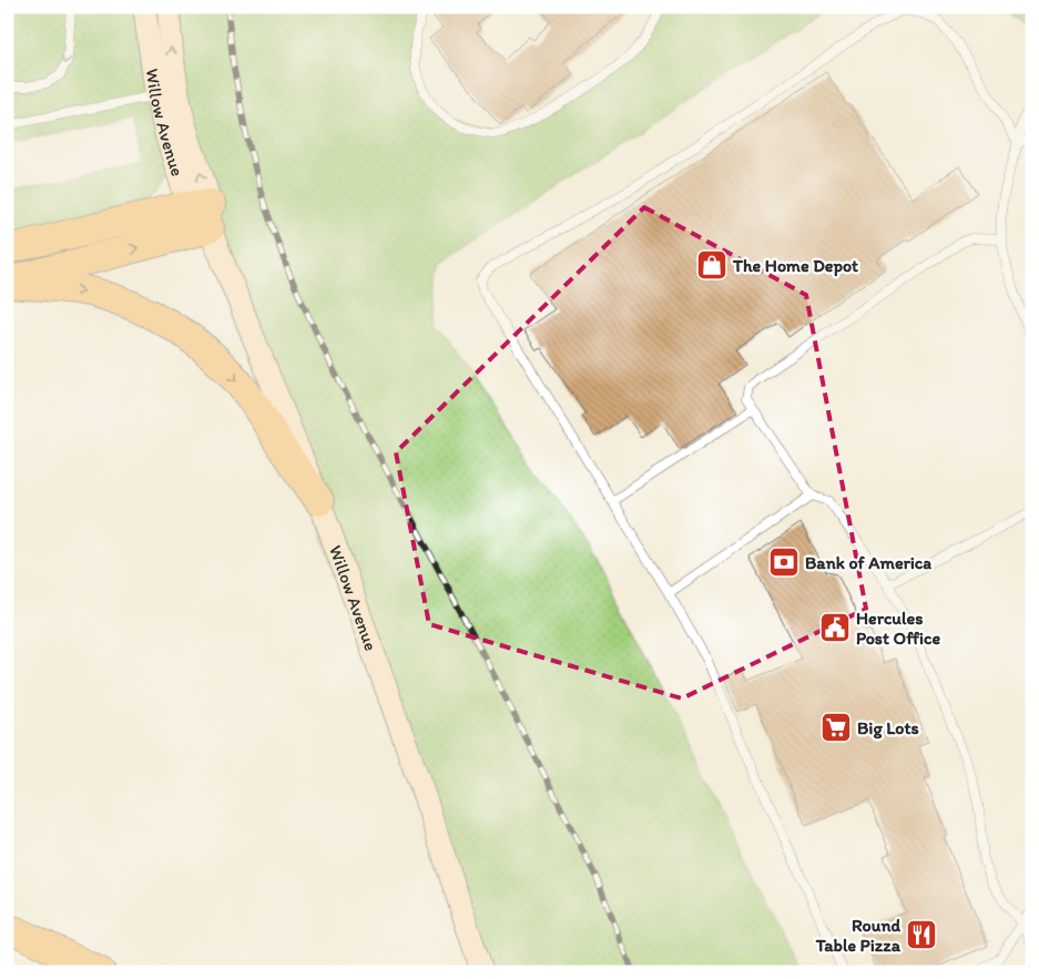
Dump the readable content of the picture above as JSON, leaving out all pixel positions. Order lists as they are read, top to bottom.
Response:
{
  "streets": {
    "street": ["Willow Avenue"]
  },
  "places": {
    "shop": ["The Home Depot"],
    "bank": ["Bank of America"],
    "public building": ["Hercules Post Office"],
    "supermarket": ["Big Lots"],
    "restaurant": ["Round Table Pizza"]
  }
}
